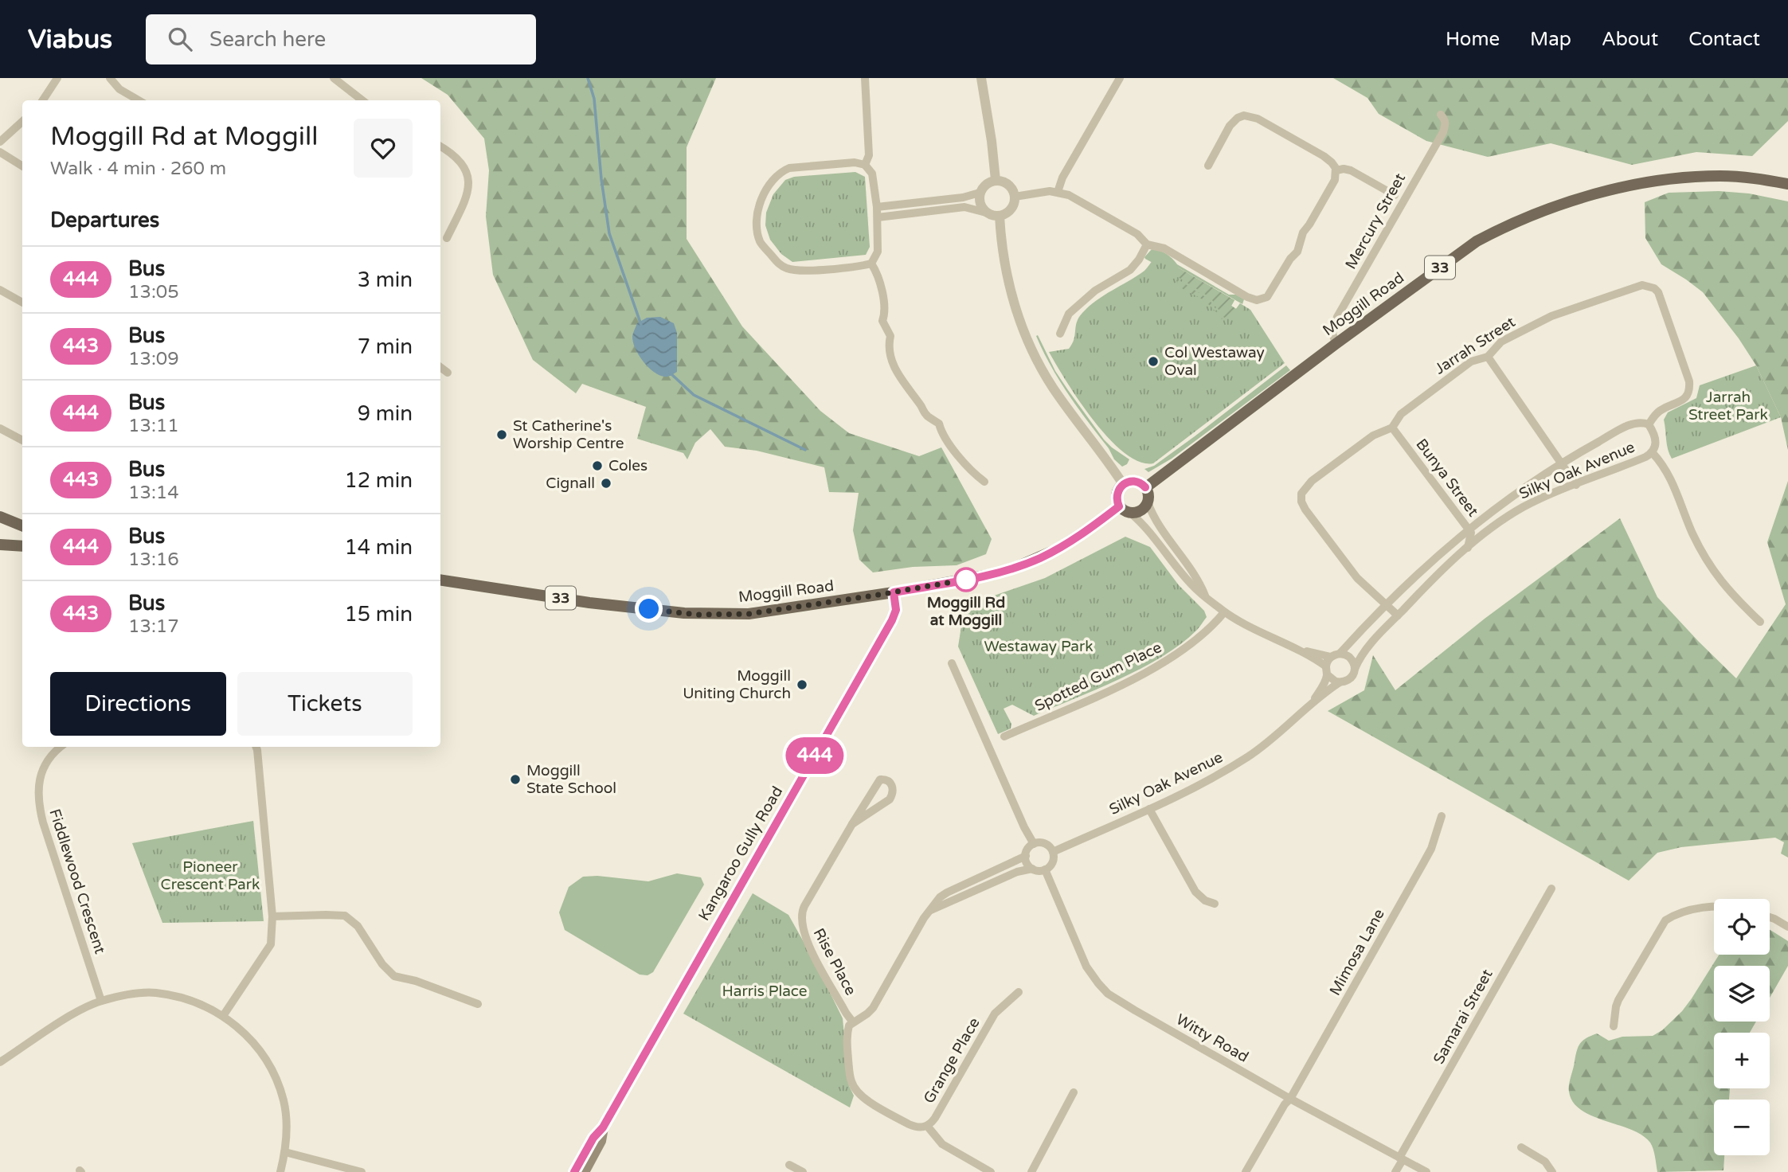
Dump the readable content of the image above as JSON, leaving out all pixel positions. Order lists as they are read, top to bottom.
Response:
{
  "streets": {
    "main road": ["33", "Moggill Road", "Kangaroo Gully Road"],
    "street": [
      "Mercury Street",
      "Jarrah Street",
      "Silky Oak Avenue",
      "Bunya Street",
      "Spotted Gum Place",
      "Fiddlewood Crescent",
      "Mimosa Lane",
      "Rise Place",
      "Samarai Street",
      "Witty Road",
      "Grange Place"
    ]
  },
  "crossings": [
    ["Mercury Street", "Moggill Road"],
    ["Moggill Road", "Kangaroo Gully Road"],
    ["Jarrah Street", "Silky Oak Avenue"],
    ["Jarrah Street", "Bunya Street"],
    ["Silky Oak Avenue", "Bunya Street"],
    ["Silky Oak Avenue", "Witty Road"],
    ["Mimosa Lane", "Witty Road"],
    ["Rise Place", "Grange Place"],
    ["Samarai Street", "Witty Road"]
  ],
  "parks": [
    "Jarrah Street Park",
    "Westaway Park",
    "Pioneer Crescent Park",
    "Harris Place"
  ],
  "places": [
    "Col Westaway Oval",
    "St Catherine's Worship Centre",
    "Coles",
    "Cignall",
    "Moggill Rd at Moggill",
    "Moggill Uniting Church",
    "Moggill State School"
  ],
  "lines": ["bus line 444"],
  "page": {
    "header": "Viabus",
    "search": "Search here",
    "nav": [
      "Home",
      "Map",
      "About",
      "Contact"
    ],
    "on_map": "444",
    "heading": [
      ["Moggill Rd at Moggill", "Walk · 4 min · 260 m"],
      "Departures"
    ],
    "list": [
      {
        "mark": "444",
        "name": "Bus",
        "note": "13:05",
        "value": "3 min"
      },
      {
        "mark": "443",
        "name": "Bus",
        "note": "13:09",
        "value": "7 min"
      },
      {
        "mark": "444",
        "name": "Bus",
        "note": "13:11",
        "value": "9 min"
      },
      {
        "mark": "443",
        "name": "Bus",
        "note": "13:14",
        "value": "12 min"
      },
      {
        "mark": "444",
        "name": "Bus",
        "note": "13:16",
        "value": "14 min"
      },
      {
        "mark": "443",
        "name": "Bus",
        "note": "13:17",
        "value": "15 min"
      }
    ],
    "buttons": ["Directions", "Tickets"],
    "map_buttons": ["+", "−"]
  }
}
